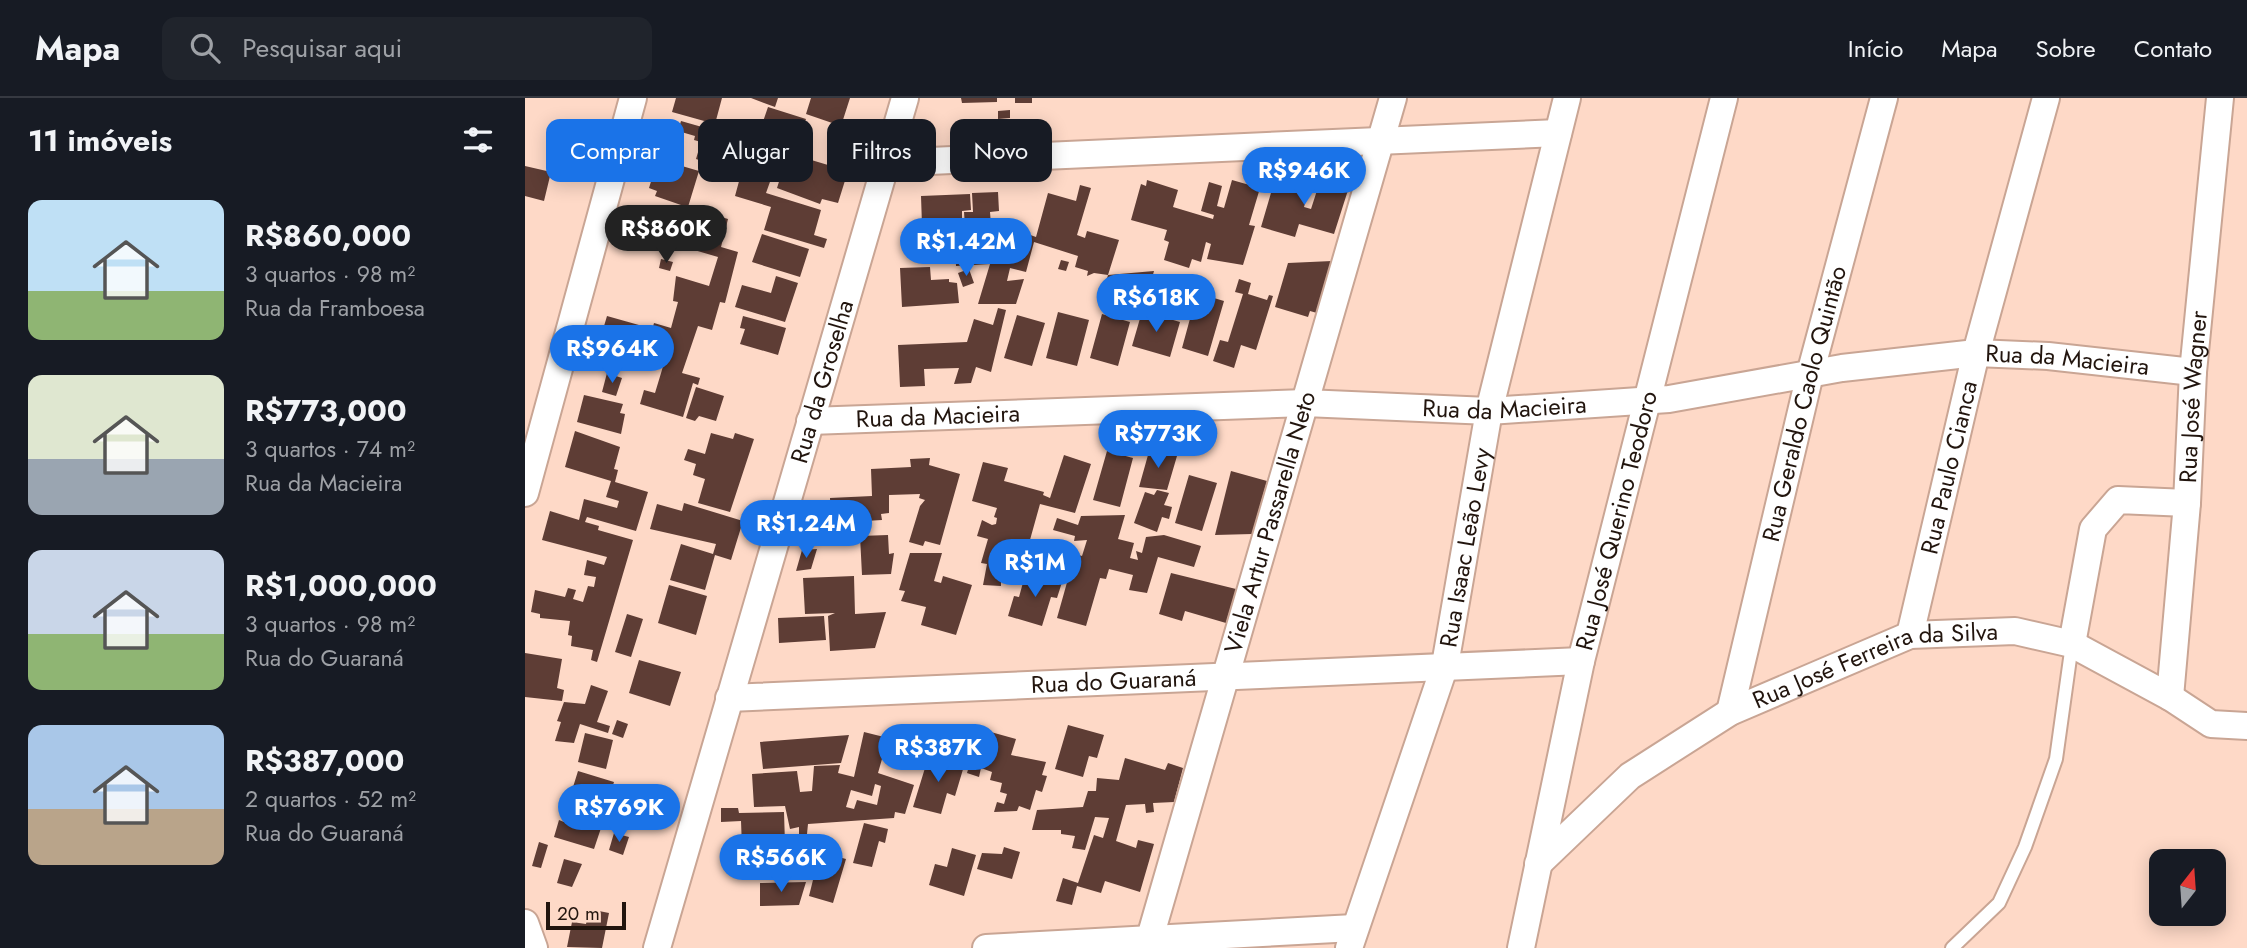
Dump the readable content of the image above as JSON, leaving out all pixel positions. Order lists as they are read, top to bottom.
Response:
{
  "streets": {
    "street": [
      "Rua da Macieira",
      "Rua da Groselha",
      "Rua José Wagner",
      "Rua Geraldo Caolo Quintão",
      "Rua Paulo Cianca",
      "Rua José Querino Teodoro",
      "Viela Artur Passarella Neto",
      "Rua Isaac Leão Levy",
      "Rua José Ferreira da Silva",
      "Rua do Guaraná"
    ]
  },
  "crossings": [
    ["Rua da Macieira", "Rua da Groselha"],
    ["Rua da Macieira", "Rua José Wagner"],
    ["Rua da Macieira", "Rua Geraldo Caolo Quintão"],
    ["Rua da Macieira", "Rua Paulo Cianca"],
    ["Rua da Macieira", "Rua José Querino Teodoro"],
    ["Rua da Macieira", "Viela Artur Passarella Neto"],
    ["Rua da Macieira", "Rua Isaac Leão Levy"],
    ["Rua da Groselha", "Rua do Guaraná"],
    ["Rua José Wagner", "Rua José Ferreira da Silva"],
    ["Rua Geraldo Caolo Quintão", "Rua José Ferreira da Silva"],
    ["Rua Paulo Cianca", "Rua José Ferreira da Silva"],
    ["Rua José Querino Teodoro", "Rua José Ferreira da Silva"],
    ["Rua José Querino Teodoro", "Rua do Guaraná"],
    ["Viela Artur Passarella Neto", "Rua do Guaraná"],
    ["Rua Isaac Leão Levy", "Rua do Guaraná"]
  ],
  "scale_bar": "20 m",
  "north": "top",
  "page": {
    "header": "Mapa",
    "search": "Pesquisar aqui",
    "nav": [
      "Início",
      "Mapa",
      "Sobre",
      "Contato"
    ],
    "heading": "11 imóveis",
    "chip": [
      "Comprar",
      "Alugar",
      "Filtros",
      "Novo"
    ],
    "price": [
      "R$946K",
      "R$860K",
      "R$1.42M",
      "R$618K",
      "R$964K",
      "R$773K",
      "R$1.24M",
      "R$1M",
      "R$387K",
      "R$769K",
      "R$566K"
    ],
    "list": [
      {
        "name": "R$860,000",
        "note": "3 quartos · 98 m² · Rua da Framboesa"
      },
      {
        "name": "R$773,000",
        "note": "3 quartos · 74 m² · Rua da Macieira"
      },
      {
        "name": "R$1,000,000",
        "note": "3 quartos · 98 m² · Rua do Guaraná"
      },
      {
        "name": "R$387,000",
        "note": "2 quartos · 52 m² · Rua do Guaraná"
      }
    ],
    "scale": "20 m"
  }
}
